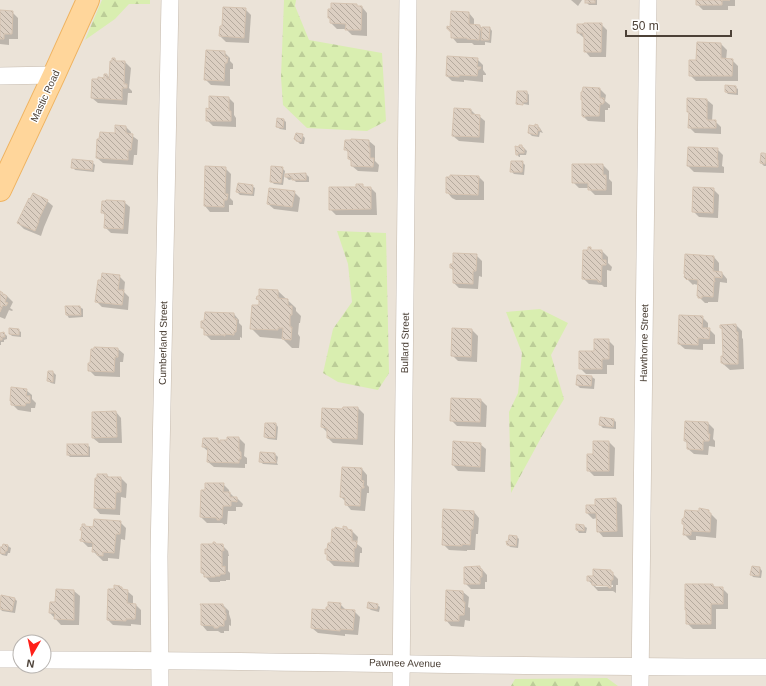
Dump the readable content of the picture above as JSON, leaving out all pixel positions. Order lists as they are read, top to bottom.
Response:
{
  "streets": {
    "main road": ["Mastic Road"],
    "street": [
      "Cumberland Street",
      "Bullard Street",
      "Hawthorne Street",
      "Pawnee Avenue"
    ]
  },
  "crossings": [
    ["Cumberland Street", "Pawnee Avenue"],
    ["Bullard Street", "Pawnee Avenue"],
    ["Hawthorne Street", "Pawnee Avenue"]
  ],
  "scale_bar": "50 m",
  "north": "bottom"
}
